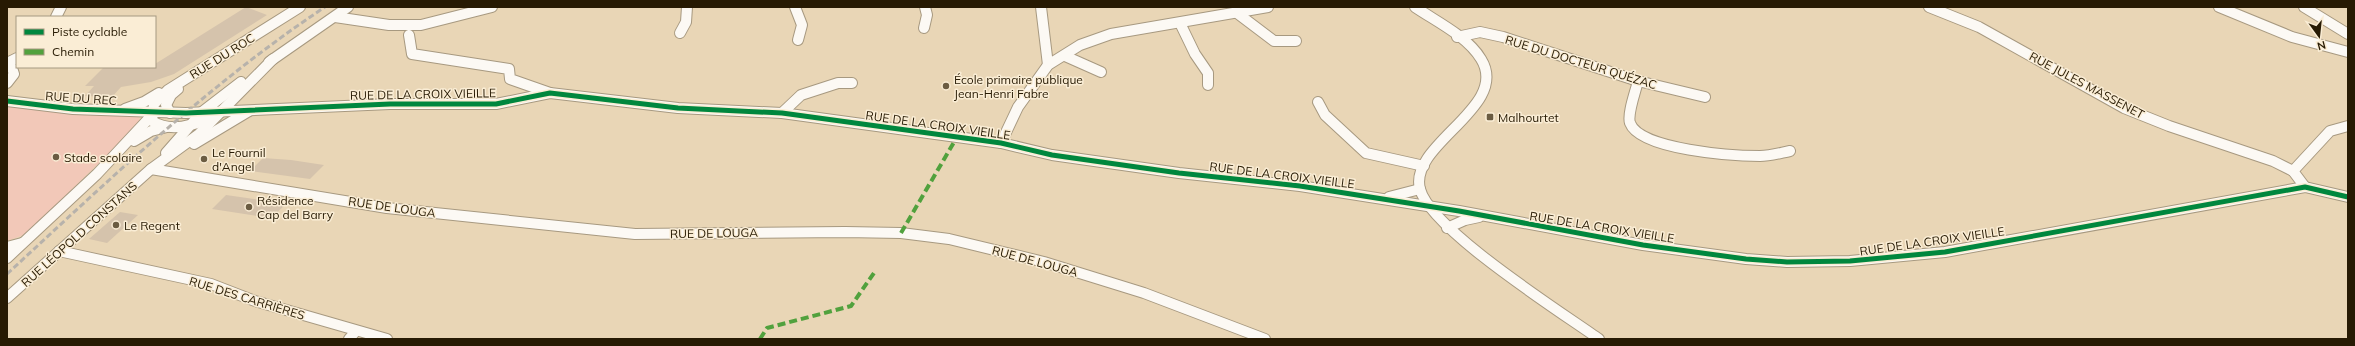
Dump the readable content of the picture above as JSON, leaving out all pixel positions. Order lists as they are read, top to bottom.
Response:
{
  "streets": {
    "street": [
      "RUE DU ROC",
      "RUE DU DOCTEUR QUÉZAC",
      "RUE JULES MASSENET",
      "RUE DE LA CROIX VIEILLE",
      "RUE DU REC",
      "RUE DE LOUGA",
      "RUE LÉOPOLD CONSTANS",
      "RUE DES CARRIÈRES"
    ]
  },
  "crossings": [
    ["RUE DU ROC", "RUE DE LA CROIX VIEILLE"],
    ["RUE DU ROC", "RUE DU REC"],
    ["RUE DE LA CROIX VIEILLE", "RUE DU REC"],
    ["RUE DE LA CROIX VIEILLE", "RUE LÉOPOLD CONSTANS"],
    ["RUE DE LOUGA", "RUE LÉOPOLD CONSTANS"],
    ["RUE LÉOPOLD CONSTANS", "RUE DES CARRIÈRES"]
  ],
  "places": {
    "other": [
      "École primaire publique Jean-Henri Fabre",
      "Stade scolaire",
      "Le Fournil d'Angel",
      "Résidence Cap del Barry",
      "Le Regent"
    ],
    "transit": ["Malhourtet"]
  },
  "legend": ["Piste cyclable", "Chemin"],
  "north": "bottom"
}
